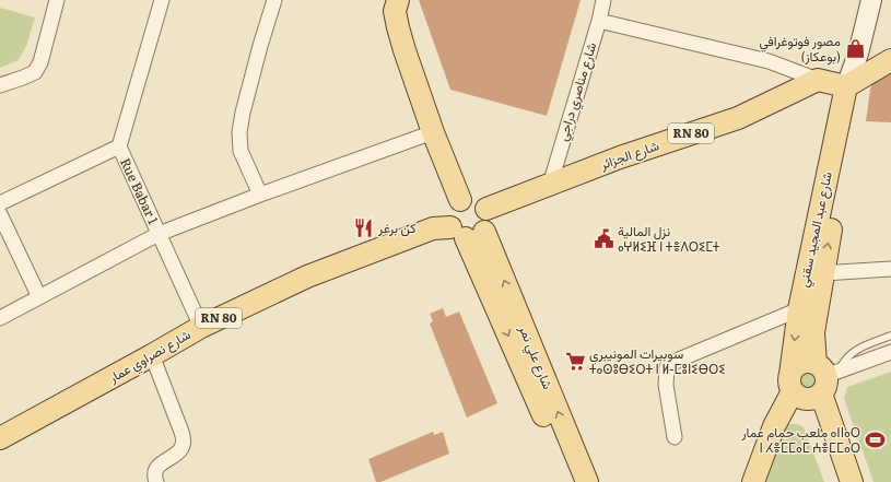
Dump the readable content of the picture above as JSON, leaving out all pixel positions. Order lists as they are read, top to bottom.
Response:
{
  "streets": {
    "main road": [
      "RN 80",
      "شارع الجزائر",
      "شارع عبد المجيد سقني",
      "شارع نصراوي عمار",
      "شارع علي نمر"
    ],
    "street": ["شارع مناصري دراجي", "Rue Babar 1"]
  },
  "crossings": [
    ["شارع مناصري دراجي", "شارع الجزائر"],
    ["شارع الجزائر", "شارع نصراوي عمار"],
    ["شارع الجزائر", "شارع علي نمر"],
    ["Rue Babar 1", "شارع نصراوي عمار"],
    ["شارع نصراوي عمار", "شارع علي نمر"]
  ],
  "places": {
    "shop": ["مصور فوتوغرافي (بوعكاز)"],
    "restaurant": ["كن برغر"],
    "public building": ["نزل المالية ⴰⵖⵍⵉⴼ ⵏ ⵜⴻⴷⵔⵉⵎⵜ"],
    "supermarket": ["سوبيرات المونيبري ⵜⴰⵙⵓⴱⵉⵔⵜ ⵏ ⵍ-ⵎⵓⵏⵉⴱⵔⵉ"],
    "sports": ["ملعب حمام عمار ⴰⵏⵏⴰⵔ ⵏ ⵃⴻⵎⵎⴰⵎ ⵄⴻⵎⵎⴰⵔ"]
  }
}
